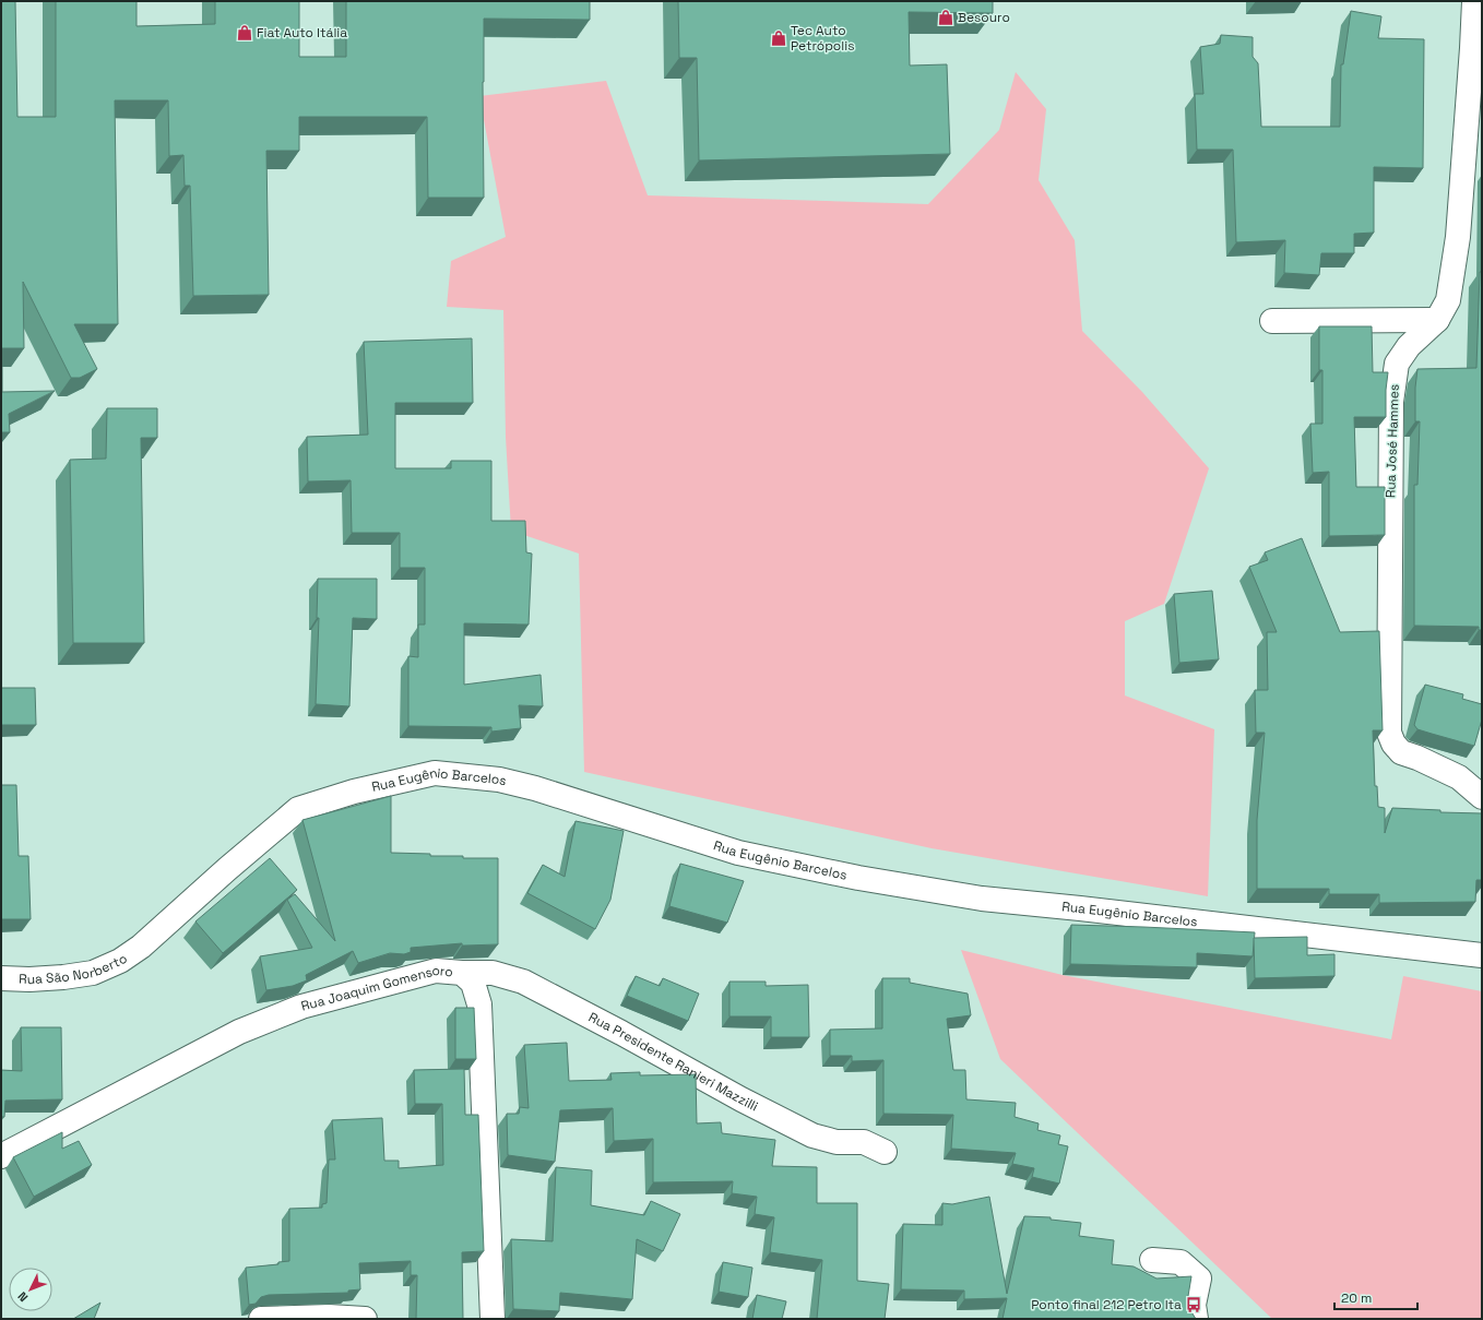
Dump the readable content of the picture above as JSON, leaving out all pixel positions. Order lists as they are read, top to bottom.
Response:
{
  "streets": {
    "street": [
      "Rua José Hammes",
      "Rua Eugênio Barcelos",
      "Rua São Norberto",
      "Rua Joaquim Gomensoro",
      "Rua Presidente Ranieri Mazzilli"
    ]
  },
  "crossings": [
    ["Rua Eugênio Barcelos", "Rua São Norberto"],
    ["Rua Joaquim Gomensoro", "Rua Presidente Ranieri Mazzilli"]
  ],
  "places": {
    "shop": ["Besouro", "Fiat Auto Itália", "Tec Auto Petrópolis"],
    "bus stop": ["Ponto final 212 Petro Ita"]
  },
  "scale_bar": "20 m",
  "north": "bottom left"
}
